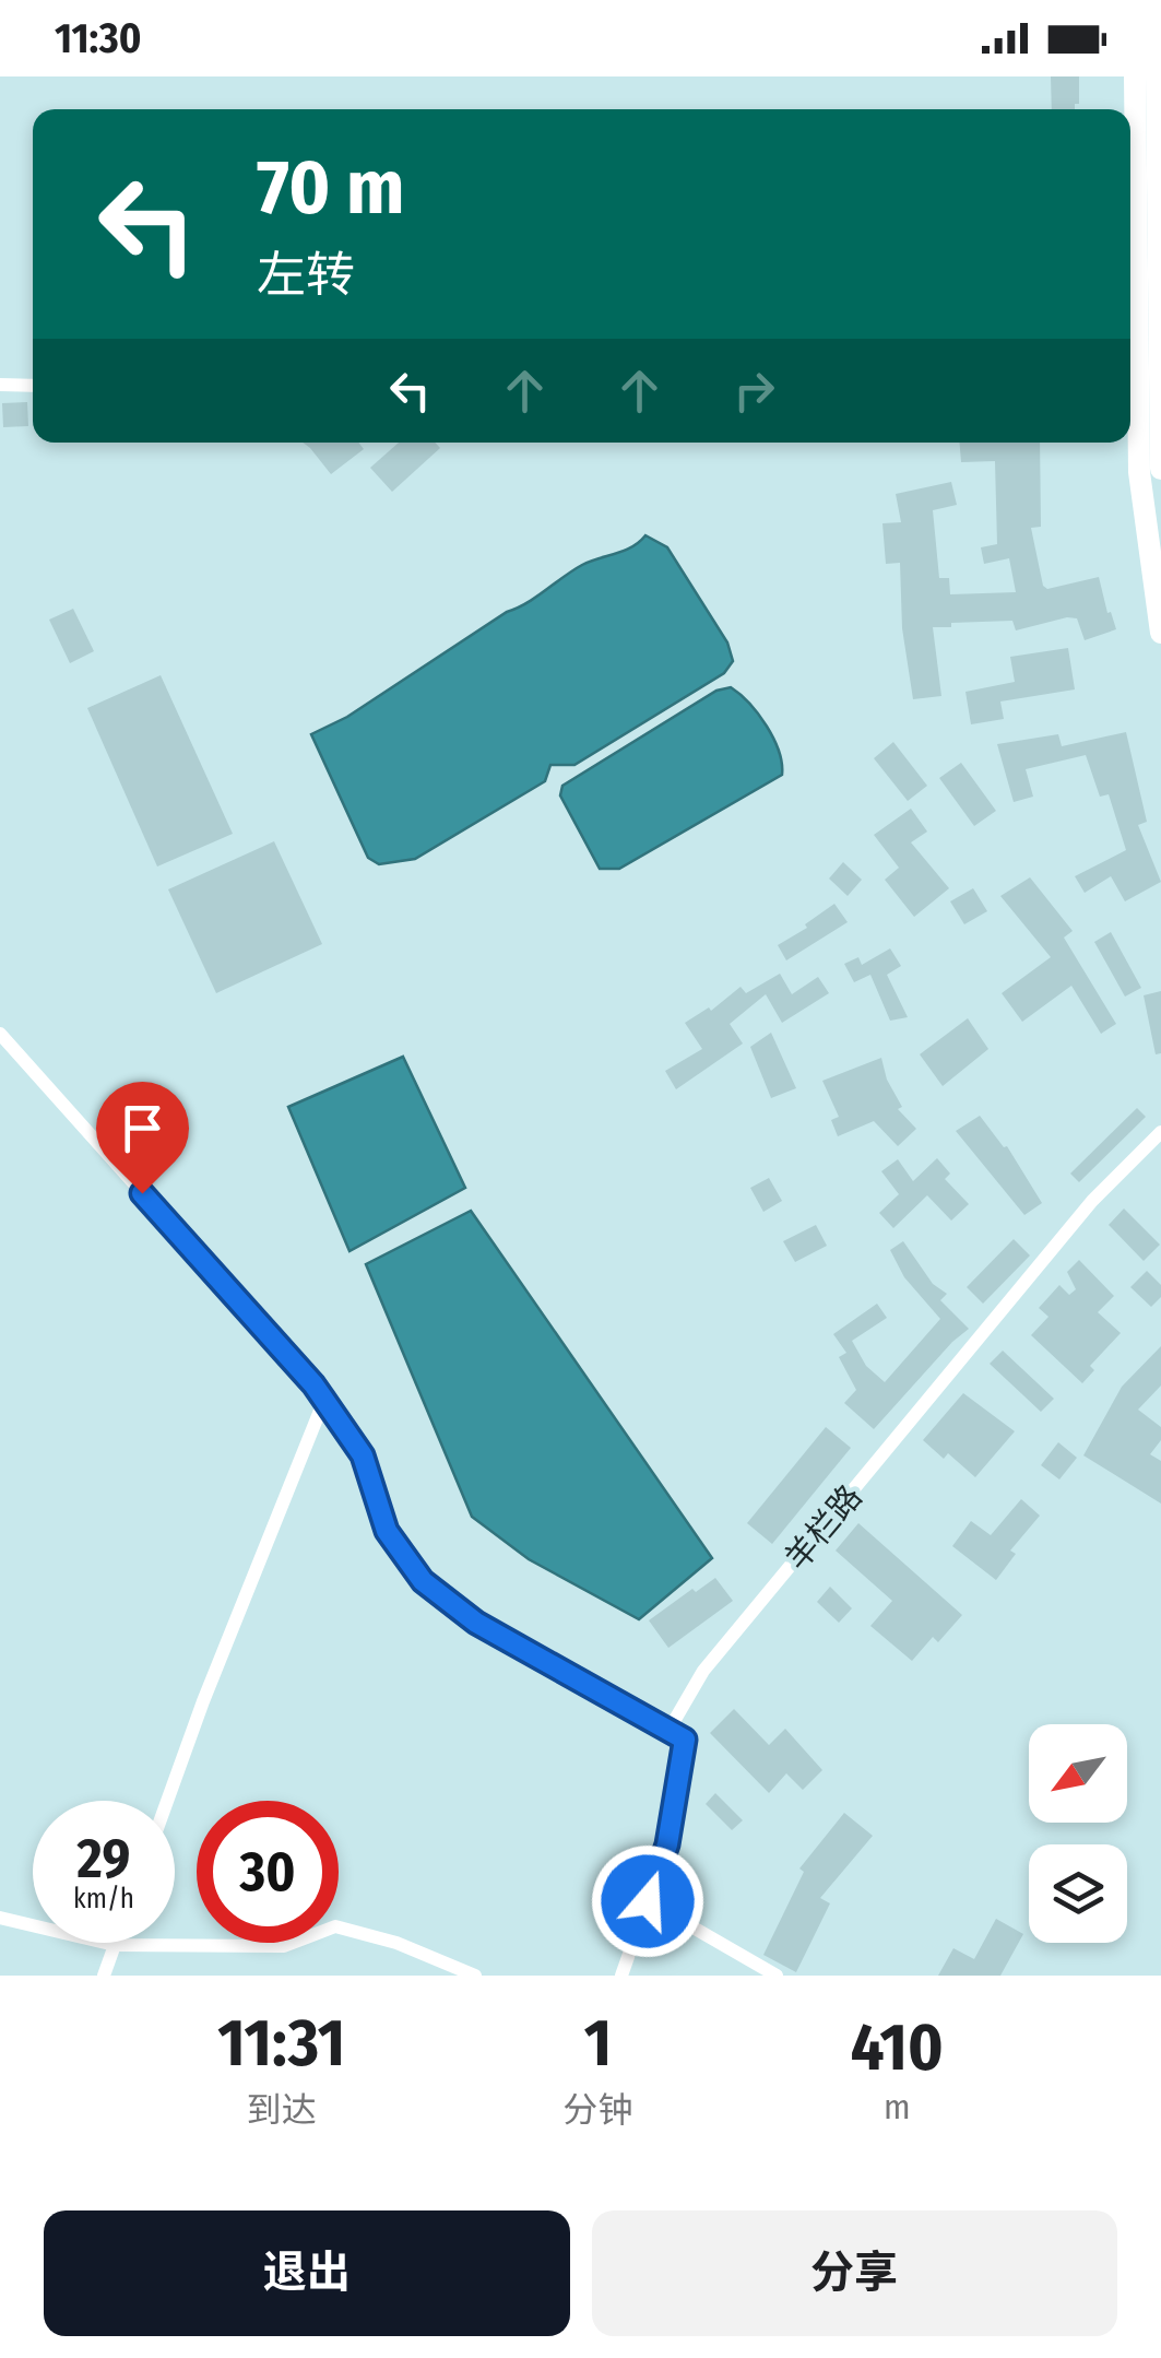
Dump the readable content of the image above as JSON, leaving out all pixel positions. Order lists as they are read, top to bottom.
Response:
{
  "streets": {
    "street": ["羊栏路"]
  },
  "north": "bottom left",
  "page": {
    "status": "11:30",
    "turn": ["70 m", "左转"],
    "speed": "29 km/h",
    "limit": "30",
    "eta": [
      "11:31",
      "到达",
      "1",
      "分钟",
      "410",
      "m"
    ],
    "buttons": ["退出", "分享"]
  }
}
